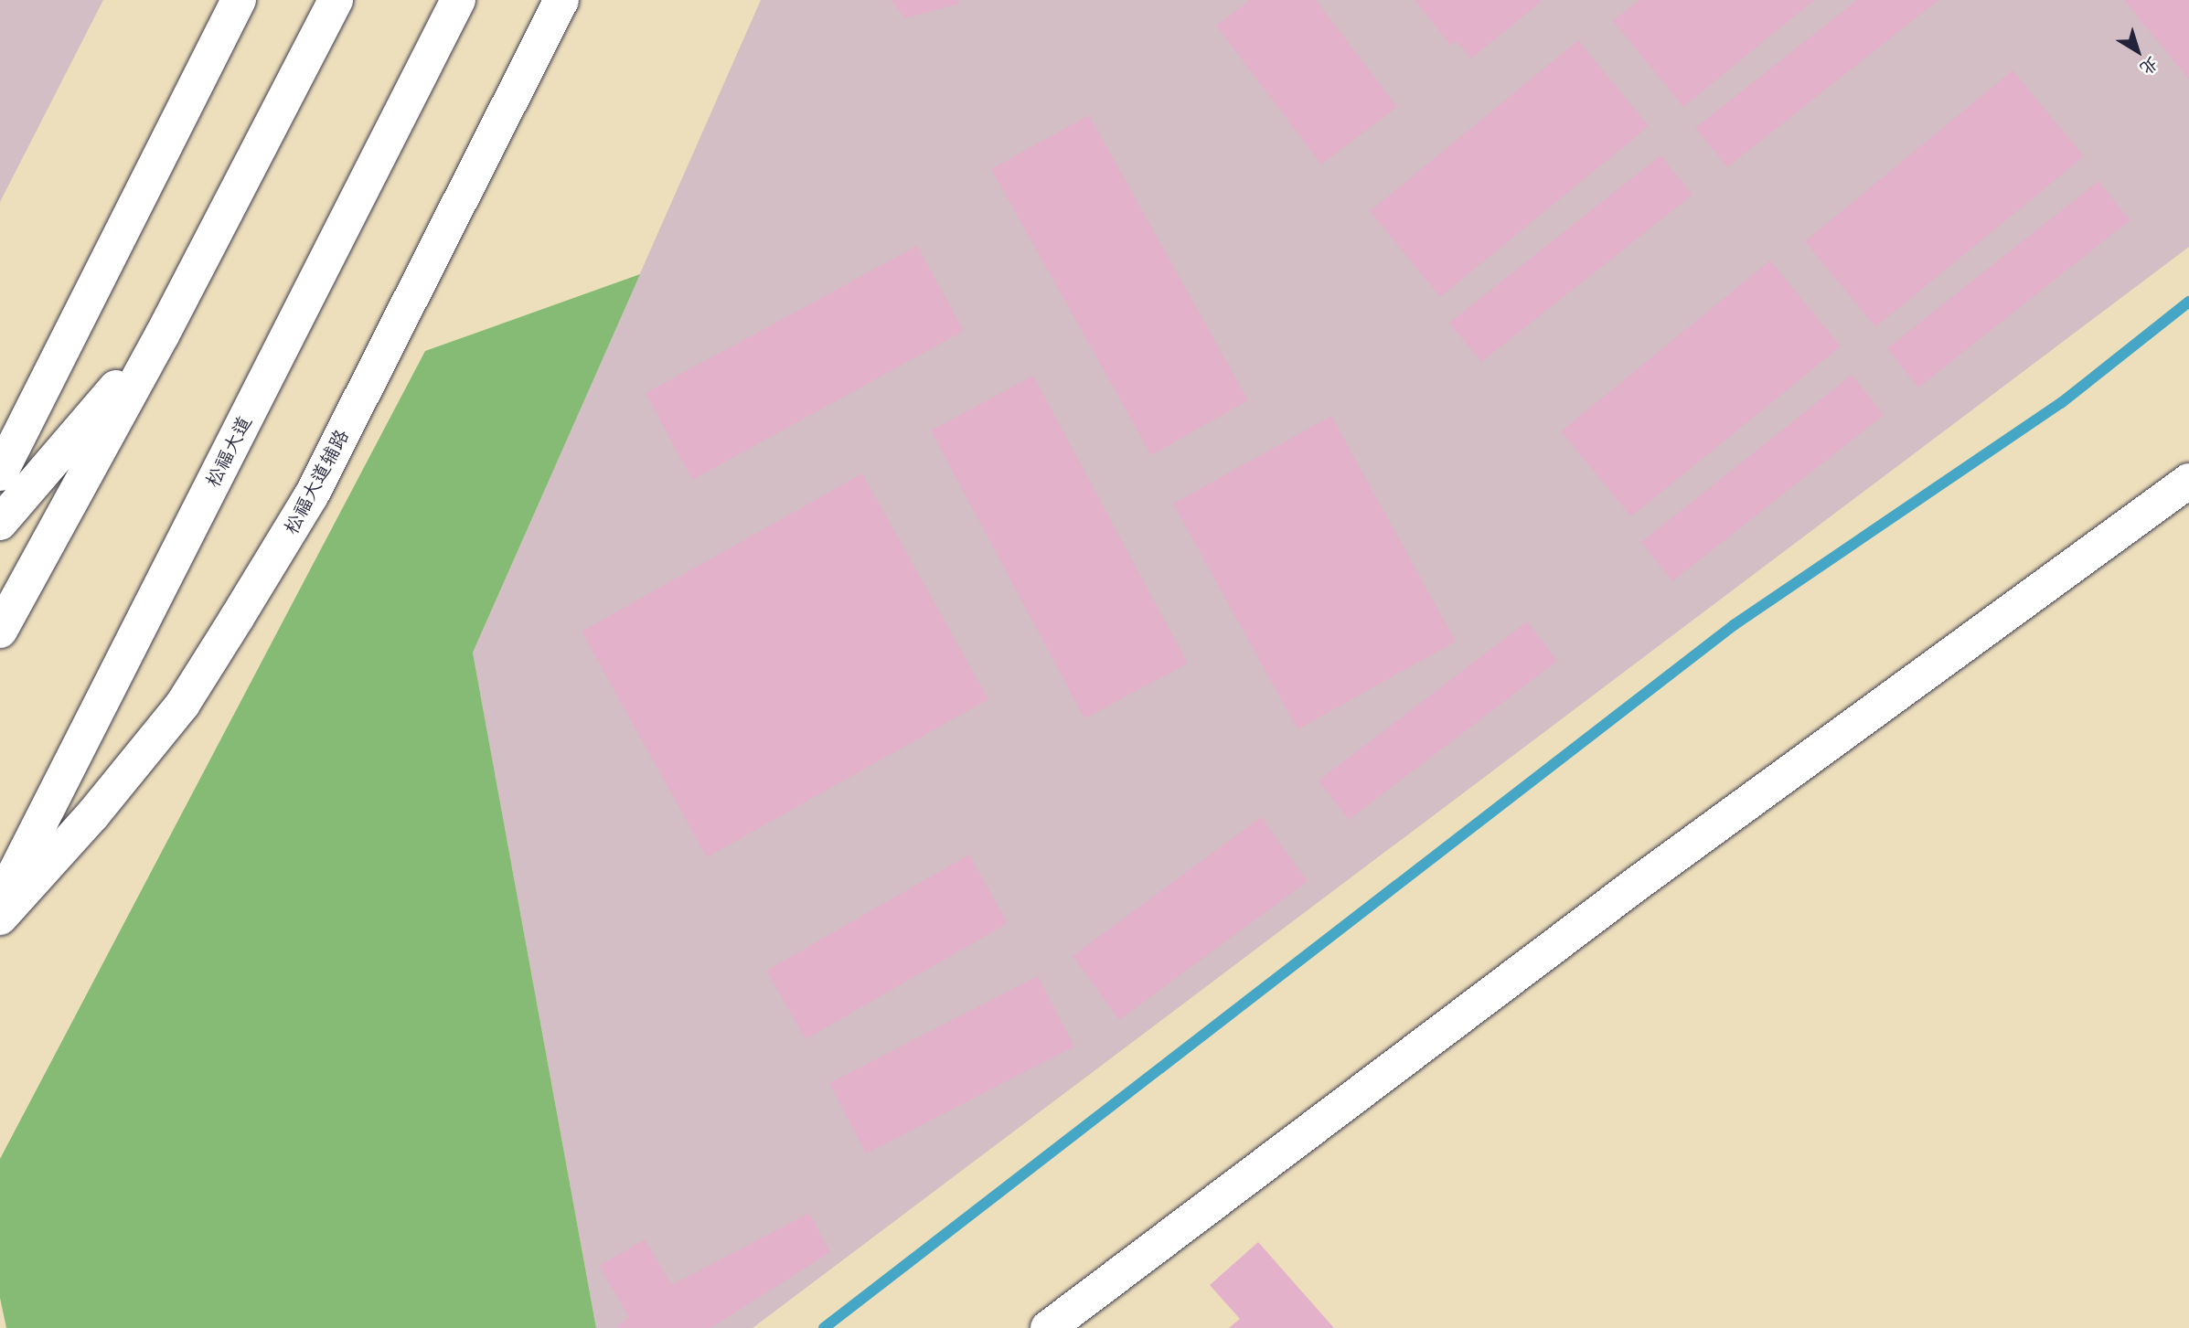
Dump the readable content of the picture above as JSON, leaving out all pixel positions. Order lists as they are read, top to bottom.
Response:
{
  "streets": {
    "main road": ["松福大道", "松福大道辅路"]
  },
  "north": "bottom right"
}
